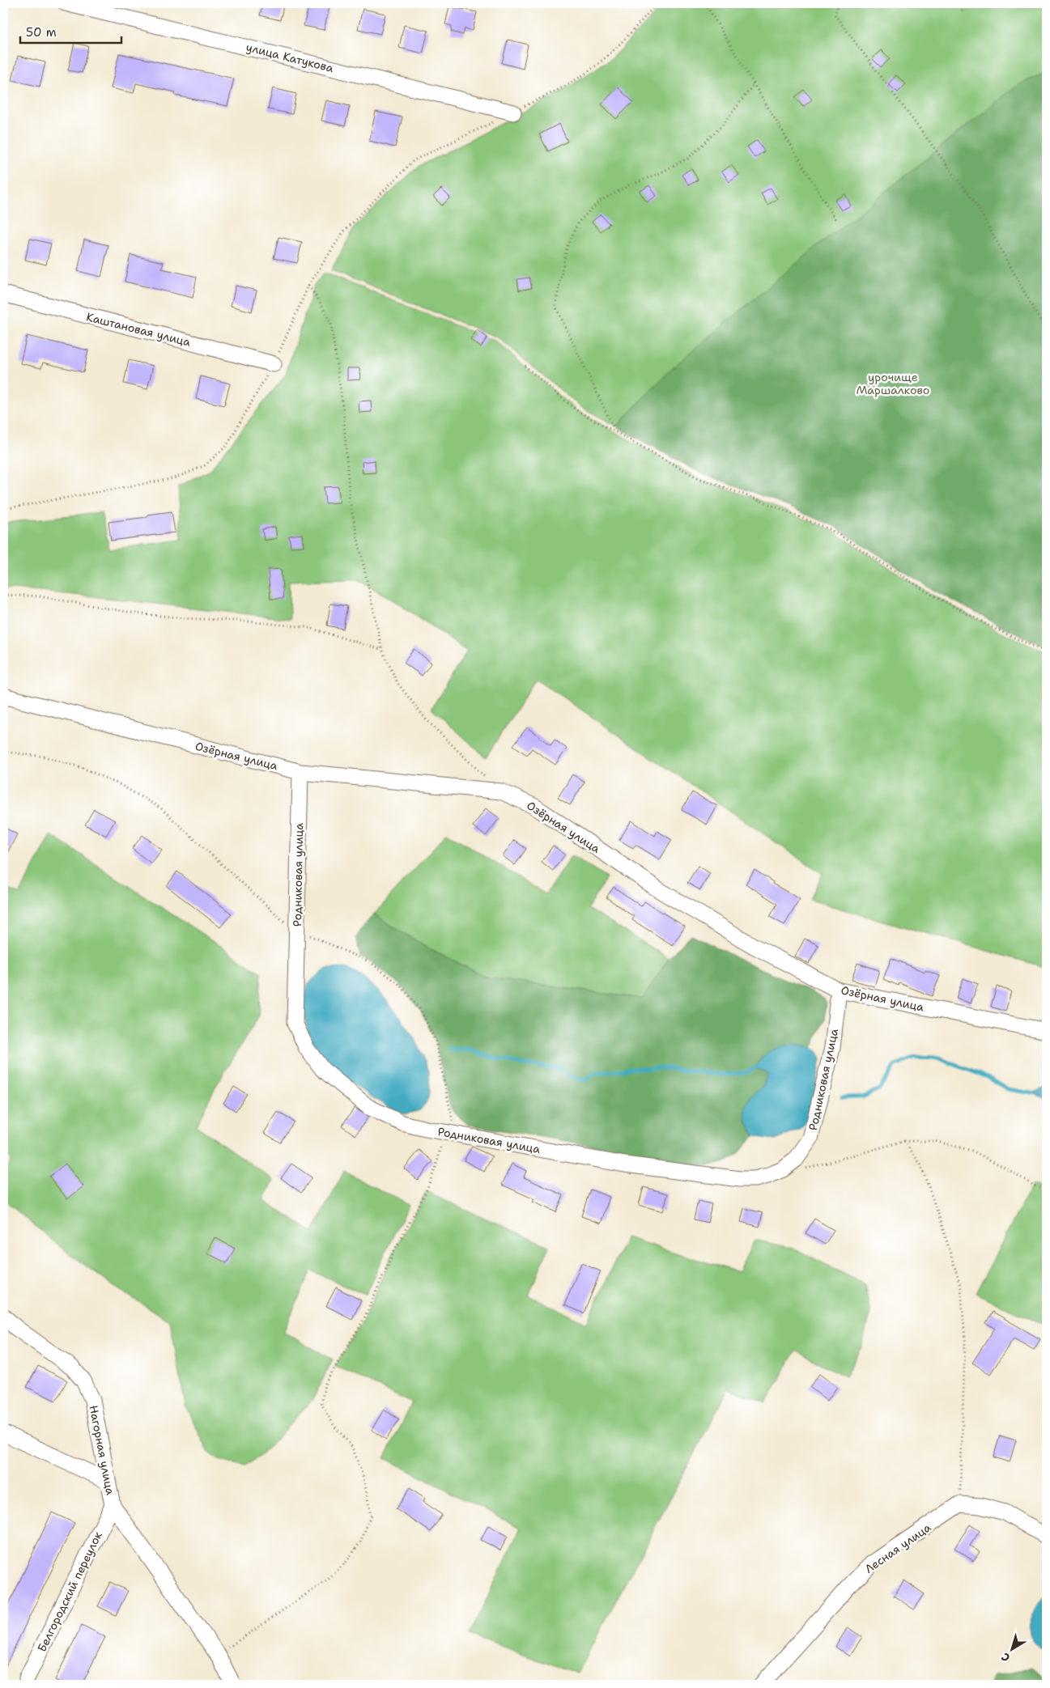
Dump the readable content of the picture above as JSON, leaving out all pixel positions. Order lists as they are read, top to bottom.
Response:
{
  "streets": {
    "street": [
      "улица Катукова",
      "Каштановая улица",
      "Озёрная улица",
      "Родниковая улица",
      "Нагорная улица",
      "Лесная улица",
      "Белгородский переулок"
    ]
  },
  "crossings": [
    ["Озёрная улица", "Родниковая улица"],
    ["Нагорная улица", "Белгородский переулок"]
  ],
  "parks": ["урочище Маршалково"],
  "scale_bar": "50 m",
  "north": "bottom left"
}
